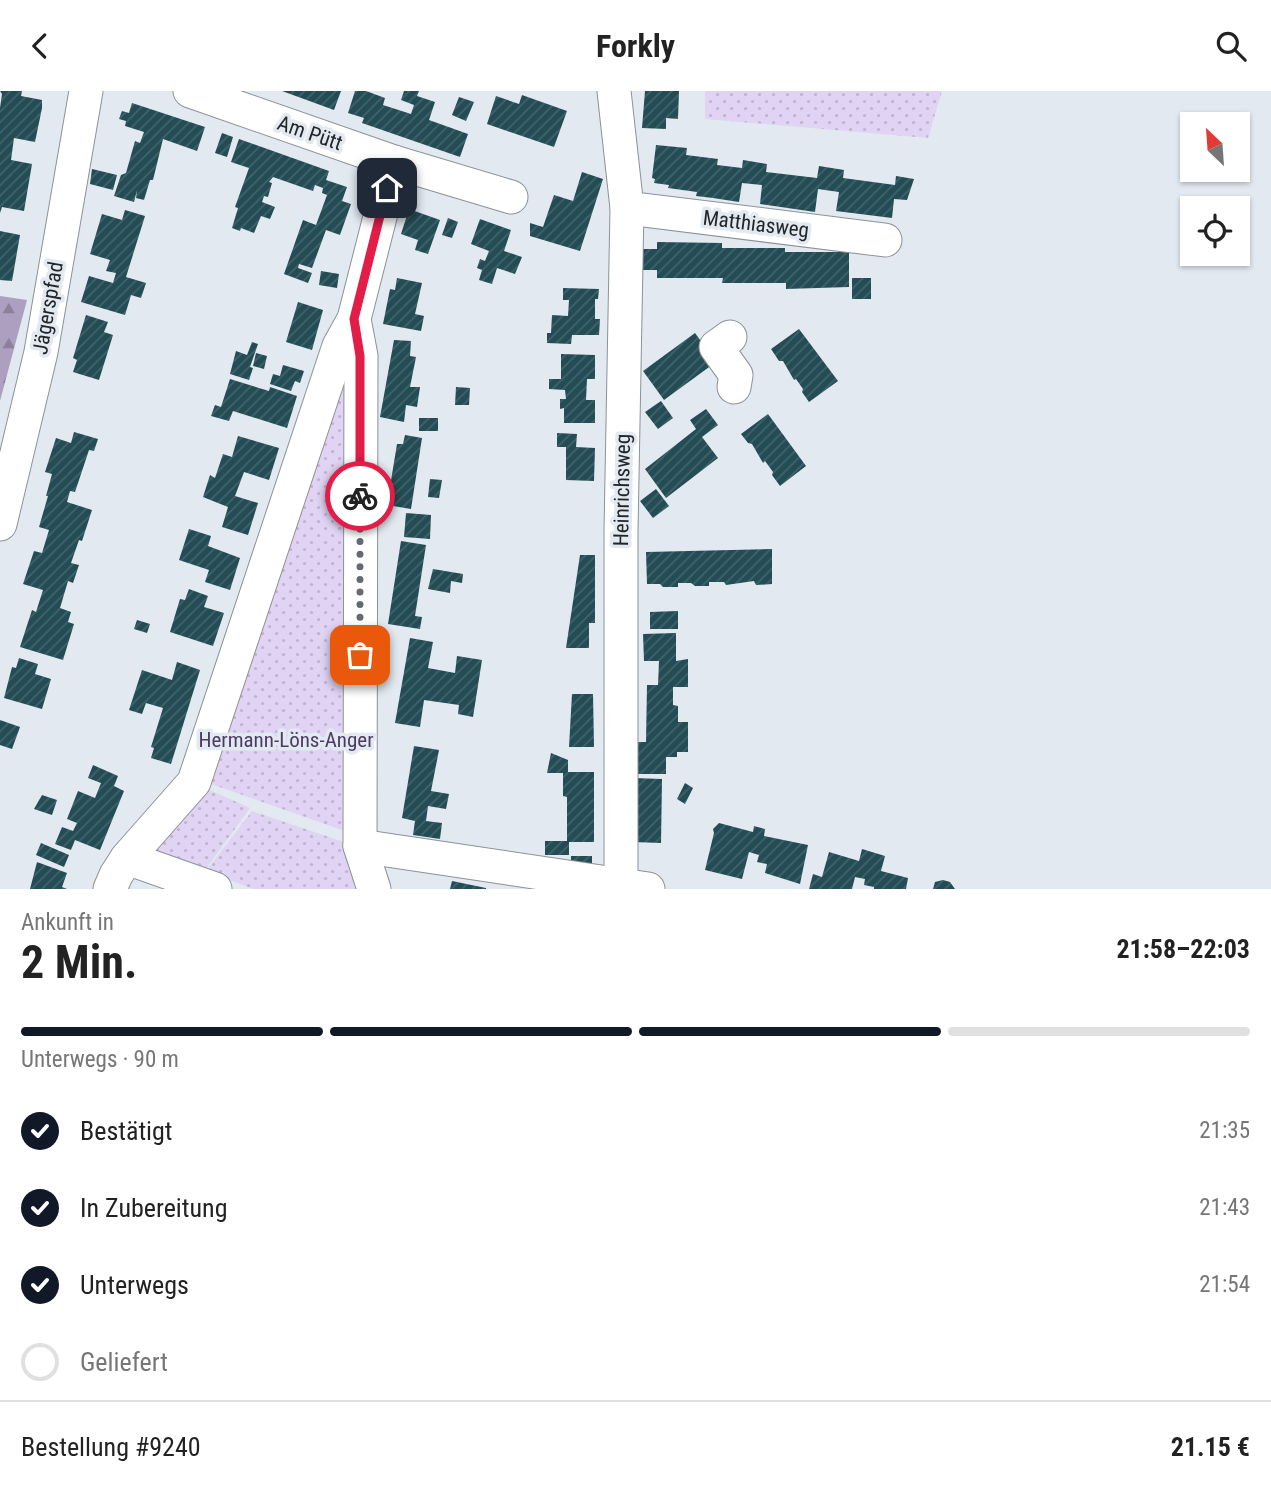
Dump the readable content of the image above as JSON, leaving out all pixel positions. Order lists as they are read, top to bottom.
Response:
{
  "streets": {
    "street": [
      "Am Pütt",
      "Matthiasweg",
      "Jägerspfad",
      "Heinrichsweg"
    ]
  },
  "crossings": [
    ["Matthiasweg", "Heinrichsweg"]
  ],
  "parks": ["Hermann-Löns-Anger"],
  "north": "top left",
  "page": {
    "header": "Forkly",
    "heading": ["2 Min.", "Ankunft in", "21:58–22:03"],
    "panel": ["Bestellung #9240", "21.15 €"],
    "bar": "Unterwegs · 90 m",
    "list": [
      ["Bestätigt", "21:35"],
      ["In Zubereitung", "21:43"],
      ["Unterwegs", "21:54"],
      "Geliefert"
    ]
  }
}
